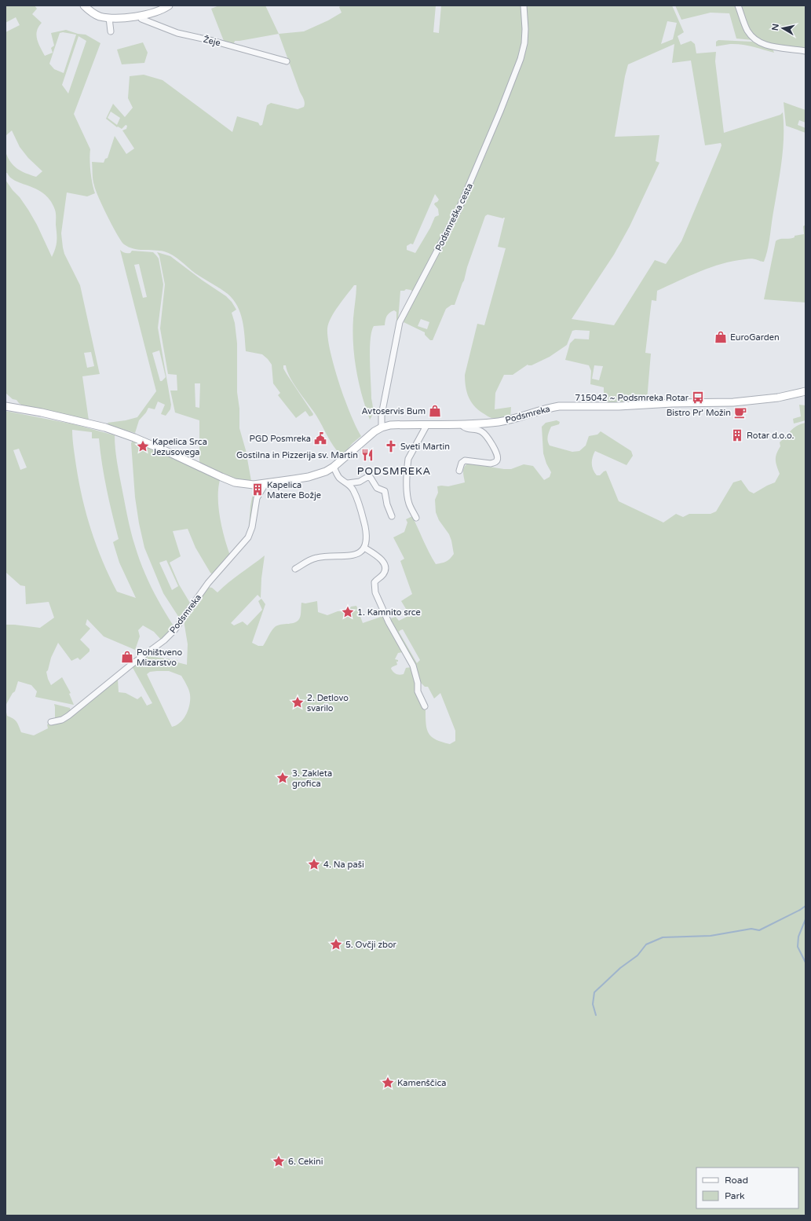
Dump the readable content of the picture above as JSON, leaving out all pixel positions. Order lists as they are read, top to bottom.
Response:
{
  "streets": {
    "street": ["Žeje", "Podsmreška cesta", "Podsmreka"]
  },
  "crossings": [
    ["Podsmreška cesta", "Podsmreka"]
  ],
  "districts": ["PODSMREKA"],
  "places": {
    "shop": ["EuroGarden", "Avtoservis Bum", "Pohištveno Mizarstvo"],
    "bus stop": ["715042 ~ Podsmreka Rotar"],
    "cafe": ["Bistro Pr' Možin"],
    "building": ["Rotar d.o.o.", "Kapelica Matere Božje"],
    "public building": ["PGD Posmreka"],
    "place": [
      "Kapelica Srca Jezusovega",
      "1. Kamnito srce",
      "2. Detlovo svarilo",
      "3. Zakleta grofica",
      "4. Na paši",
      "5. Ovčji zbor",
      "Kamenščica",
      "6. Cekini"
    ],
    "church": ["Sveti Martin"],
    "restaurant": ["Gostilna in Pizzerija sv. Martin"]
  },
  "legend": ["Road", "Park"],
  "north": "left"
}
